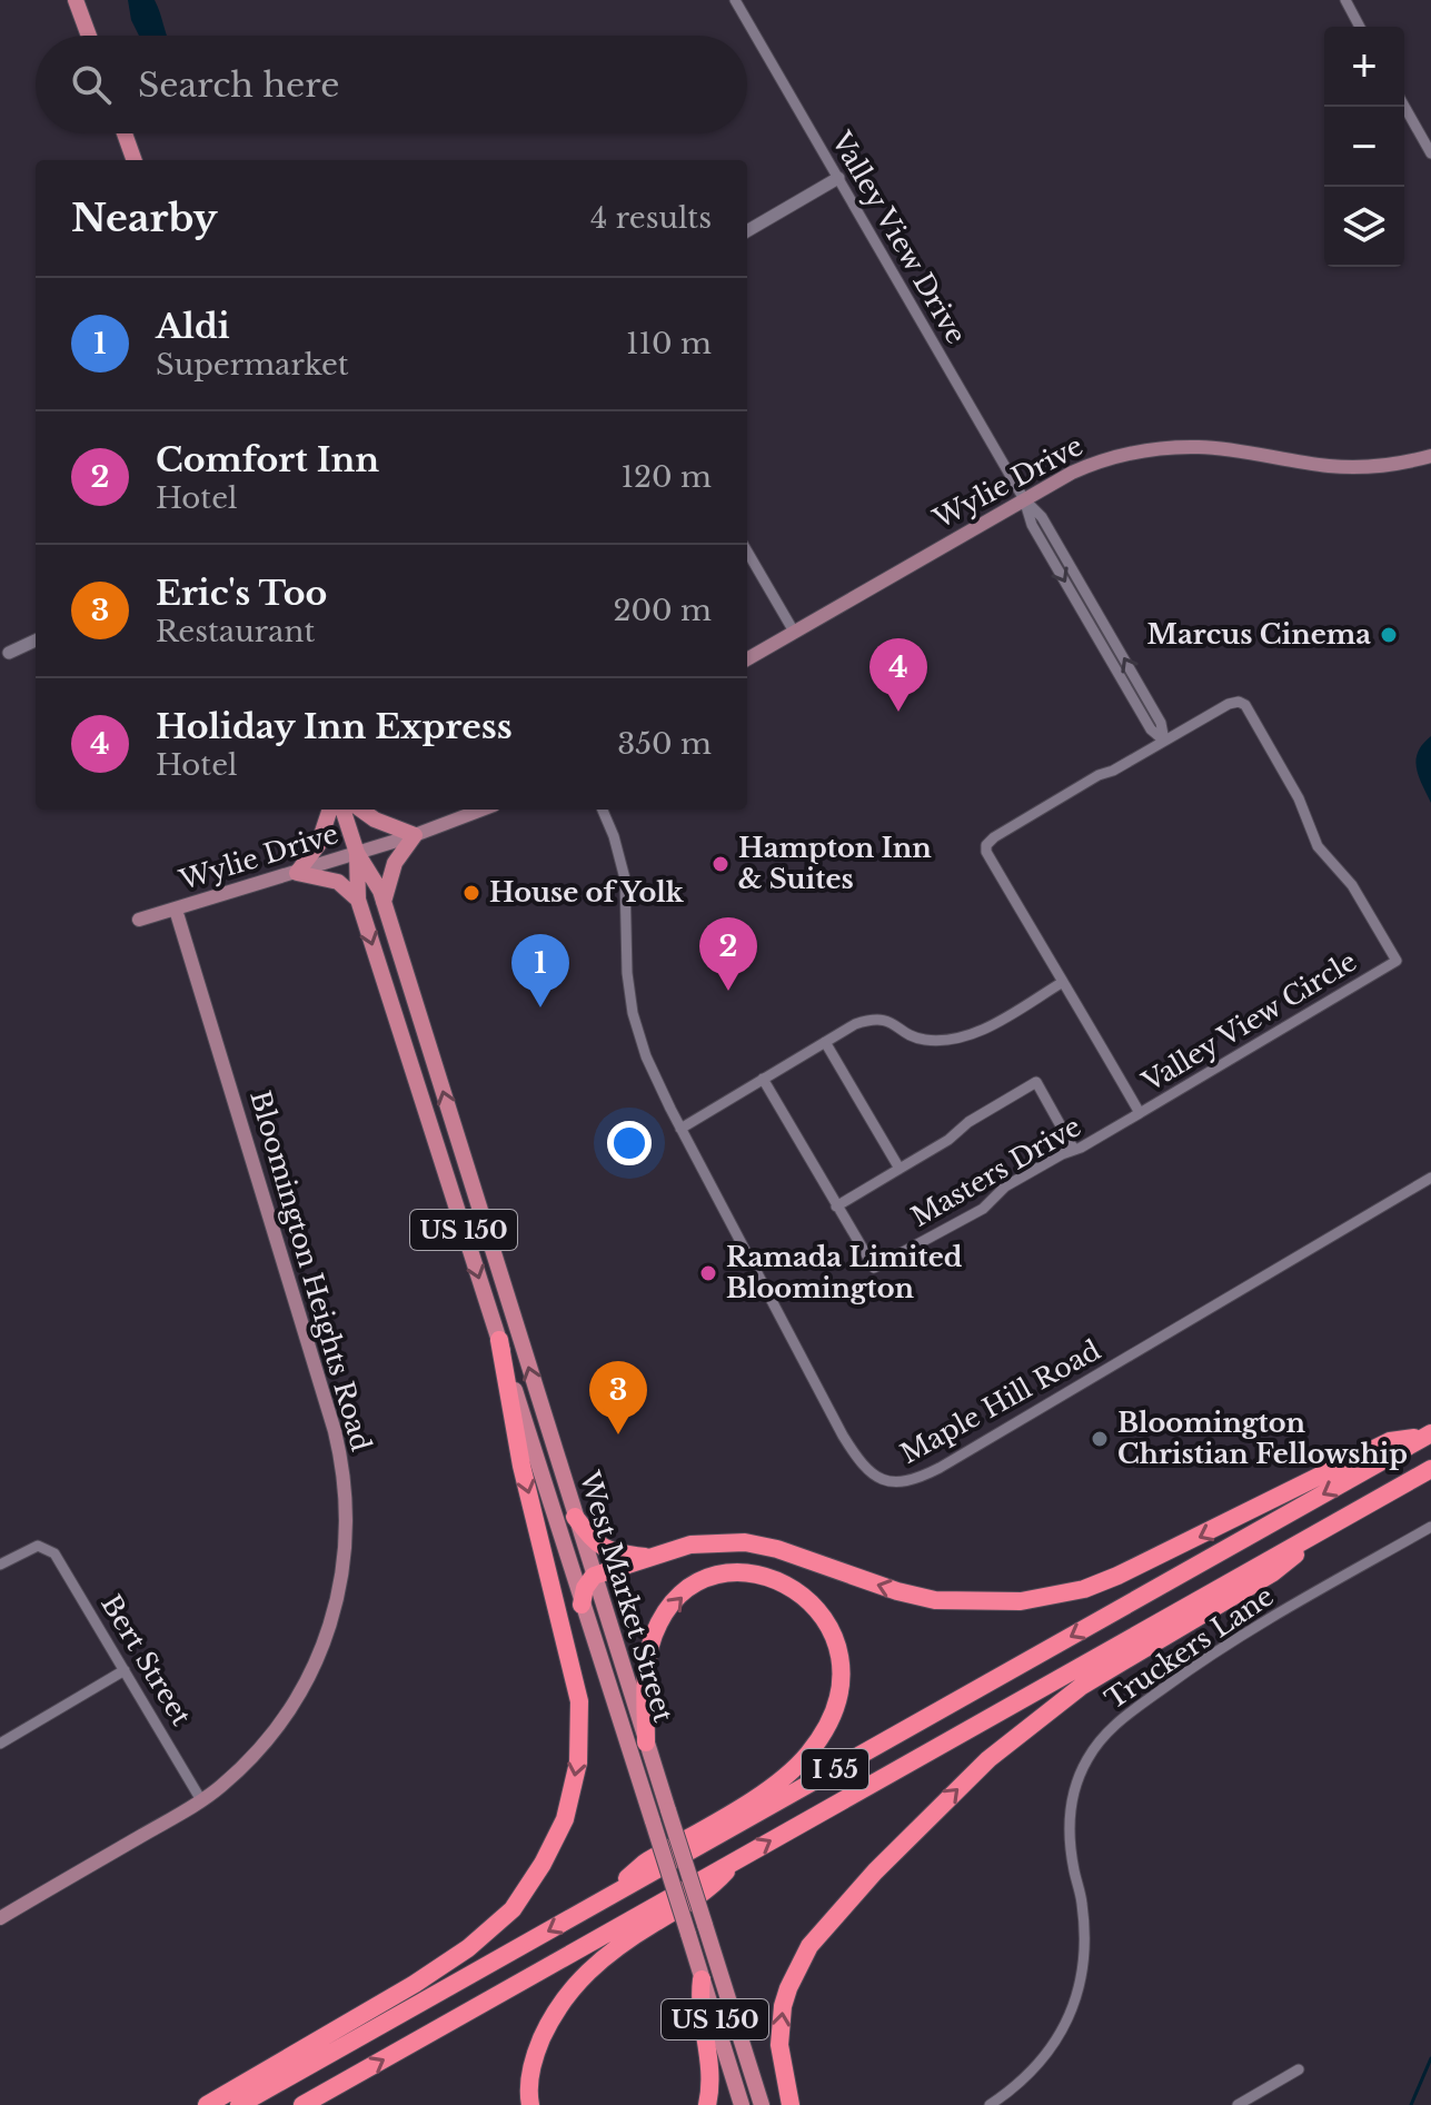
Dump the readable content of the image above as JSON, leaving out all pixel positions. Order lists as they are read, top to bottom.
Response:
{
  "streets": {
    "highway": ["I 55"],
    "main road": [
      "Wylie Drive",
      "US 150",
      "Bloomington Heights Road",
      "West Market Street"
    ],
    "street": [
      "Valley View Drive",
      "Valley View Circle",
      "Masters Drive",
      "Maple Hill Road",
      "Truckers Lane",
      "Bert Street"
    ]
  },
  "crossings": [
    ["Valley View Drive", "Wylie Drive"],
    ["Valley View Drive", "Valley View Circle"],
    ["Wylie Drive", "Bloomington Heights Road"],
    ["Wylie Drive", "West Market Street"],
    ["Valley View Circle", "Masters Drive"],
    ["Bloomington Heights Road", "Bert Street"]
  ],
  "places": [
    "Marcus Cinema",
    "Hampton Inn & Suites",
    "House of Yolk",
    "Ramada Limited Bloomington",
    "Bloomington Christian Fellowship"
  ],
  "page": {
    "map_buttons": ["+", "−"],
    "search": "Search here",
    "heading": ["Nearby", "4 results"],
    "list": [
      {
        "mark": "1",
        "name": "Aldi",
        "note": "Supermarket",
        "value": "110 m"
      },
      {
        "mark": "2",
        "name": "Comfort Inn",
        "note": "Hotel",
        "value": "120 m"
      },
      {
        "mark": "3",
        "name": "Eric's Too",
        "note": "Restaurant",
        "value": "200 m"
      },
      {
        "mark": "4",
        "name": "Holiday Inn Express",
        "note": "Hotel",
        "value": "350 m"
      }
    ],
    "pins": [
      "4",
      "2",
      "1",
      "3"
    ]
  }
}
